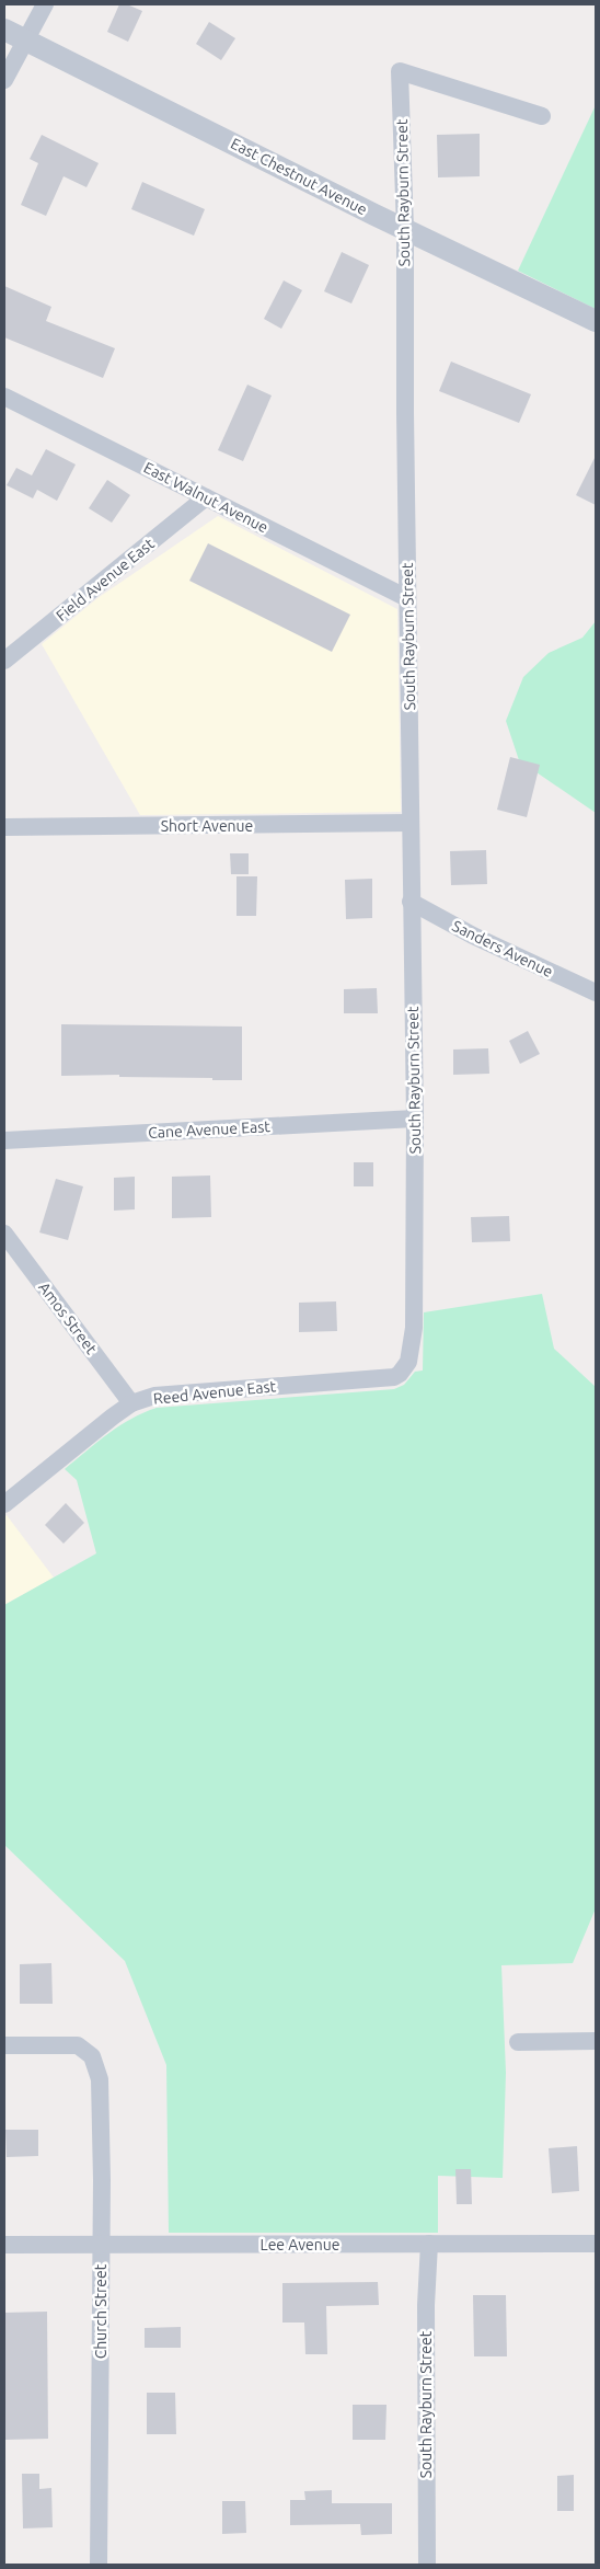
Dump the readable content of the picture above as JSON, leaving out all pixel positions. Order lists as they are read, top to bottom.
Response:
{
  "streets": {
    "street": [
      "East Chestnut Avenue",
      "South Rayburn Street",
      "East Walnut Avenue",
      "Field Avenue East",
      "Short Avenue",
      "Sanders Avenue",
      "Cane Avenue East",
      "Amos Street",
      "Reed Avenue East",
      "Lee Avenue",
      "Church Street"
    ]
  },
  "crossings": [
    ["East Chestnut Avenue", "South Rayburn Street"],
    ["South Rayburn Street", "East Walnut Avenue"],
    ["South Rayburn Street", "Short Avenue"],
    ["South Rayburn Street", "Sanders Avenue"],
    ["South Rayburn Street", "Cane Avenue East"],
    ["South Rayburn Street", "Reed Avenue East"],
    ["South Rayburn Street", "Lee Avenue"],
    ["East Walnut Avenue", "Field Avenue East"],
    ["Amos Street", "Reed Avenue East"],
    ["Lee Avenue", "Church Street"]
  ]
}
